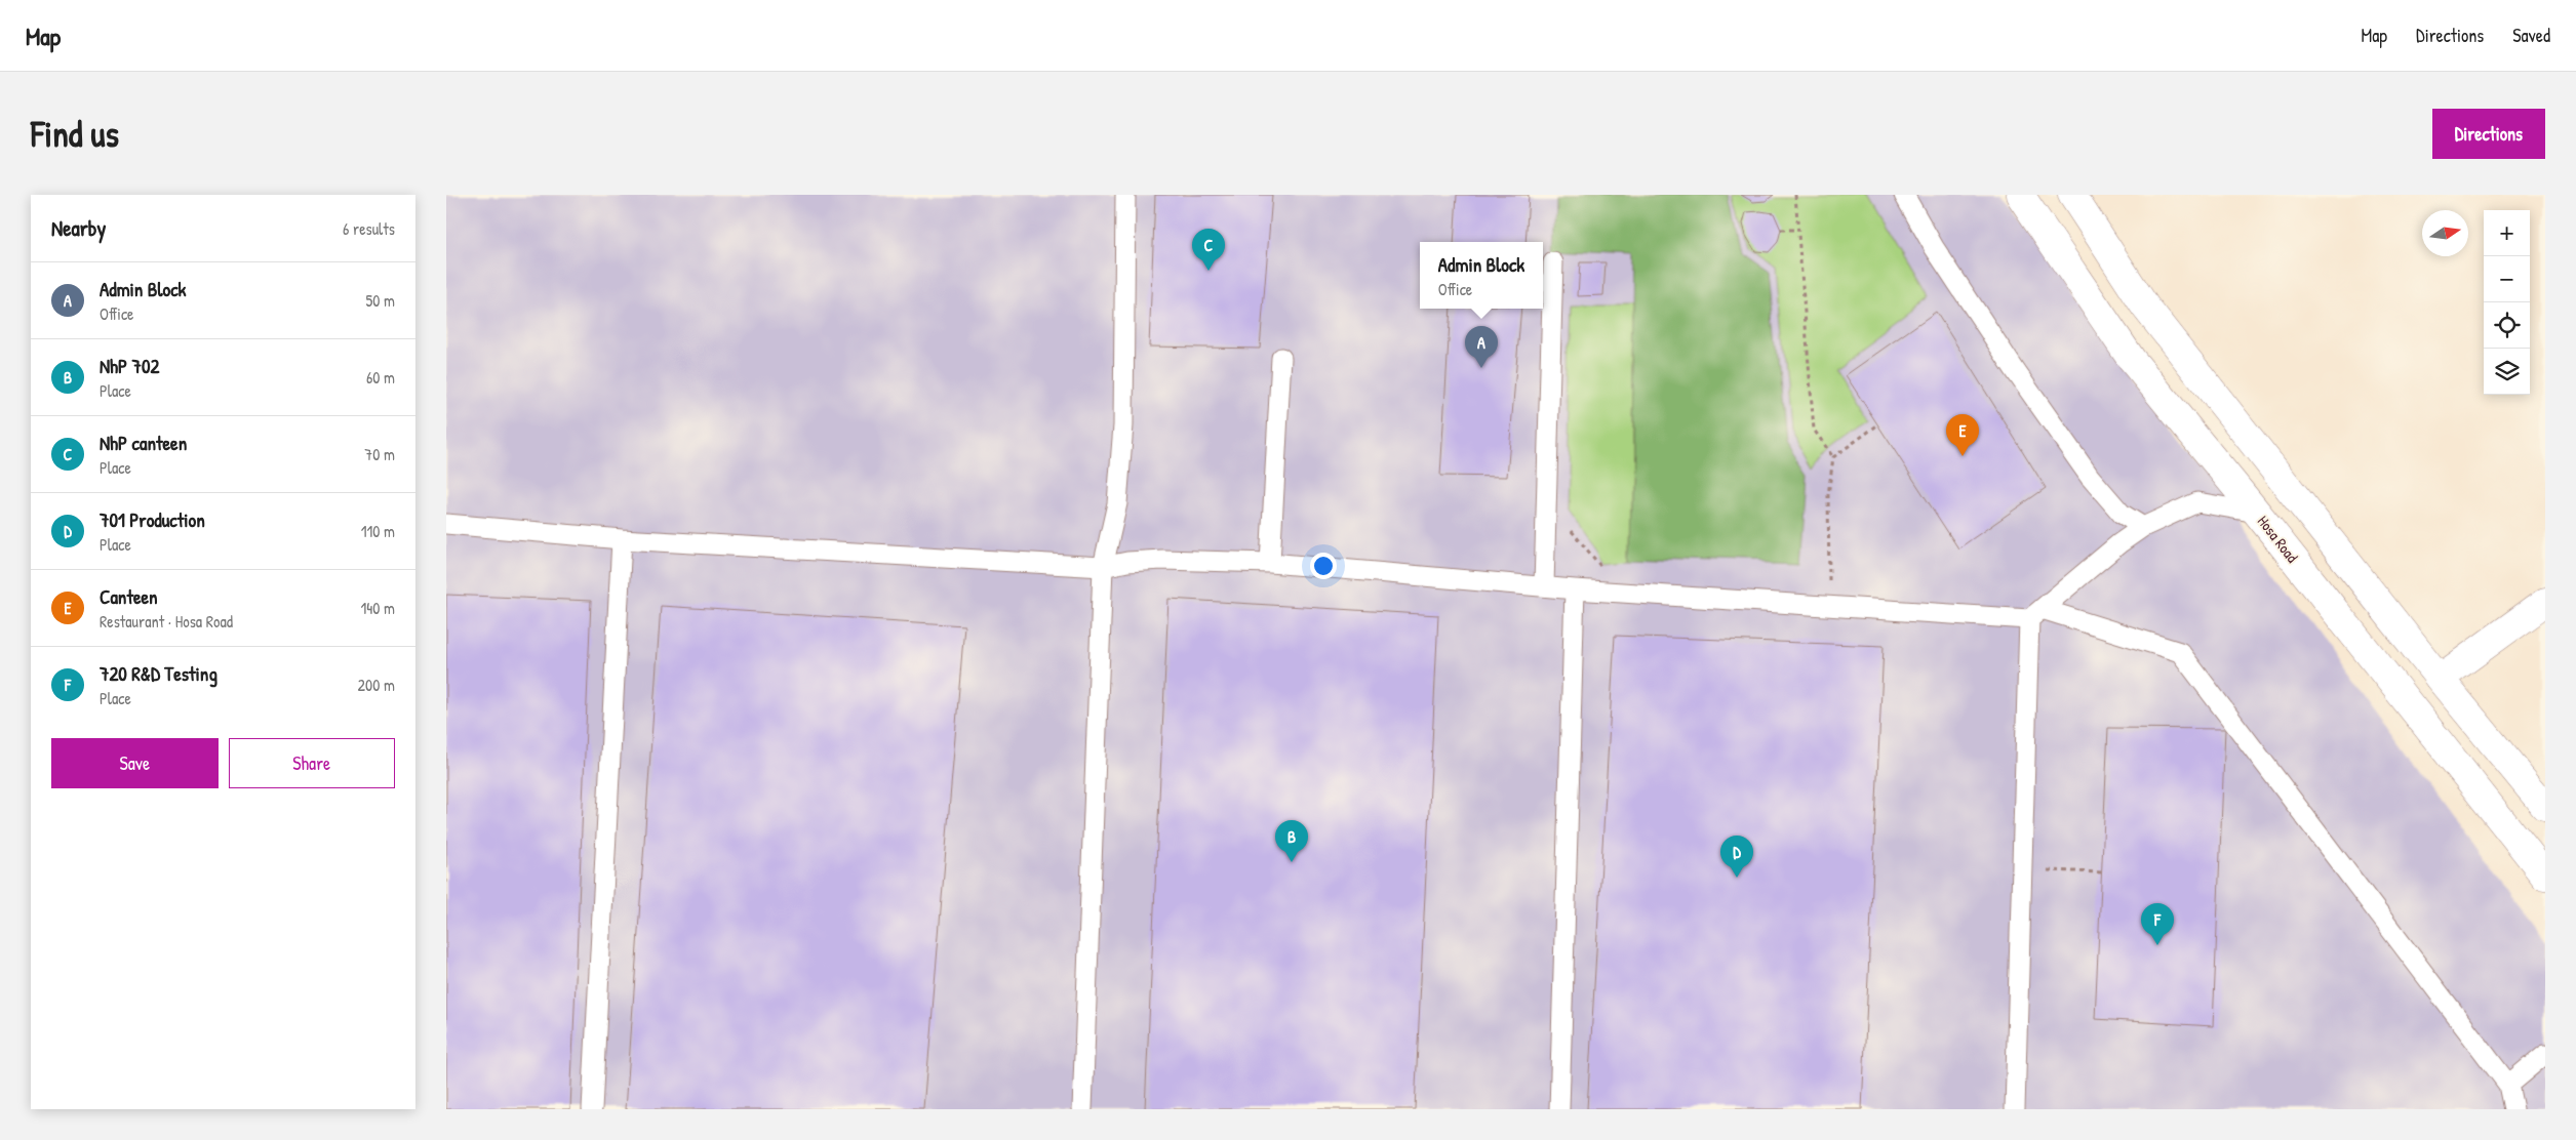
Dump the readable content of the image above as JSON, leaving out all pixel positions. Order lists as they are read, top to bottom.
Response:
{
  "streets": {
    "main road": ["Hosa Road"]
  },
  "north": "right",
  "page": {
    "header": "Map",
    "nav": ["Map", "Directions", "Saved"],
    "buttons": [
      "Directions",
      ["Save", "Share"]
    ],
    "title": "Find us",
    "heading": ["Nearby", "6 results"],
    "map_buttons": ["+", "−"],
    "pins": [
      "C",
      "A",
      "E",
      "B",
      "D",
      "F"
    ],
    "popup": ["Admin Block", "Office"],
    "list": [
      {
        "mark": "A",
        "name": "Admin Block",
        "note": "Office",
        "value": "50 m"
      },
      {
        "mark": "B",
        "name": "NhP 702",
        "note": "Place",
        "value": "60 m"
      },
      {
        "mark": "C",
        "name": "NhP canteen",
        "note": "Place",
        "value": "70 m"
      },
      {
        "mark": "D",
        "name": "701 Production",
        "note": "Place",
        "value": "110 m"
      },
      {
        "mark": "E",
        "name": "Canteen",
        "note": "Restaurant · Hosa Road",
        "value": "140 m"
      },
      {
        "mark": "F",
        "name": "720 R&D Testing",
        "note": "Place",
        "value": "200 m"
      }
    ]
  }
}
